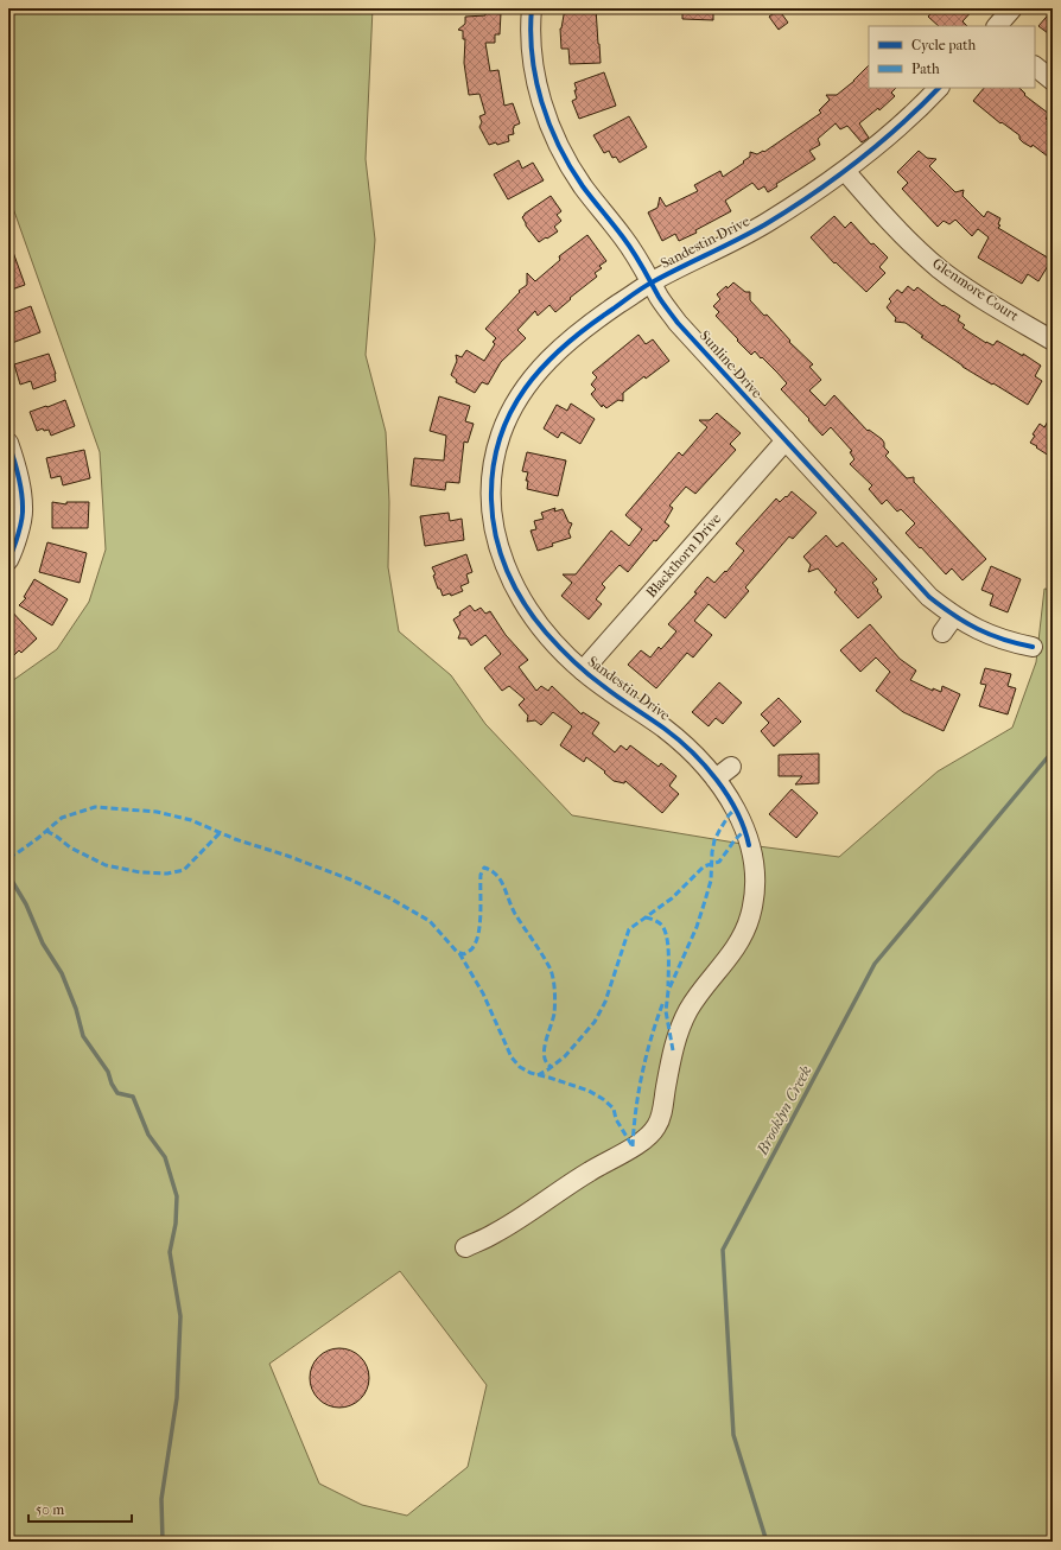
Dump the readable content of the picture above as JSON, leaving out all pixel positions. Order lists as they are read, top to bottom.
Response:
{
  "streets": {
    "street": [
      "Sandestin Drive",
      "Glenmore Court",
      "Sunline Drive",
      "Blackthorn Drive"
    ]
  },
  "crossings": [
    ["Sandestin Drive", "Glenmore Court"],
    ["Sandestin Drive", "Sunline Drive"],
    ["Sandestin Drive", "Blackthorn Drive"],
    ["Sunline Drive", "Blackthorn Drive"]
  ],
  "water": ["Brooklyn Creek"],
  "legend": ["Cycle path", "Path"],
  "scale_bar": "50 m"
}
